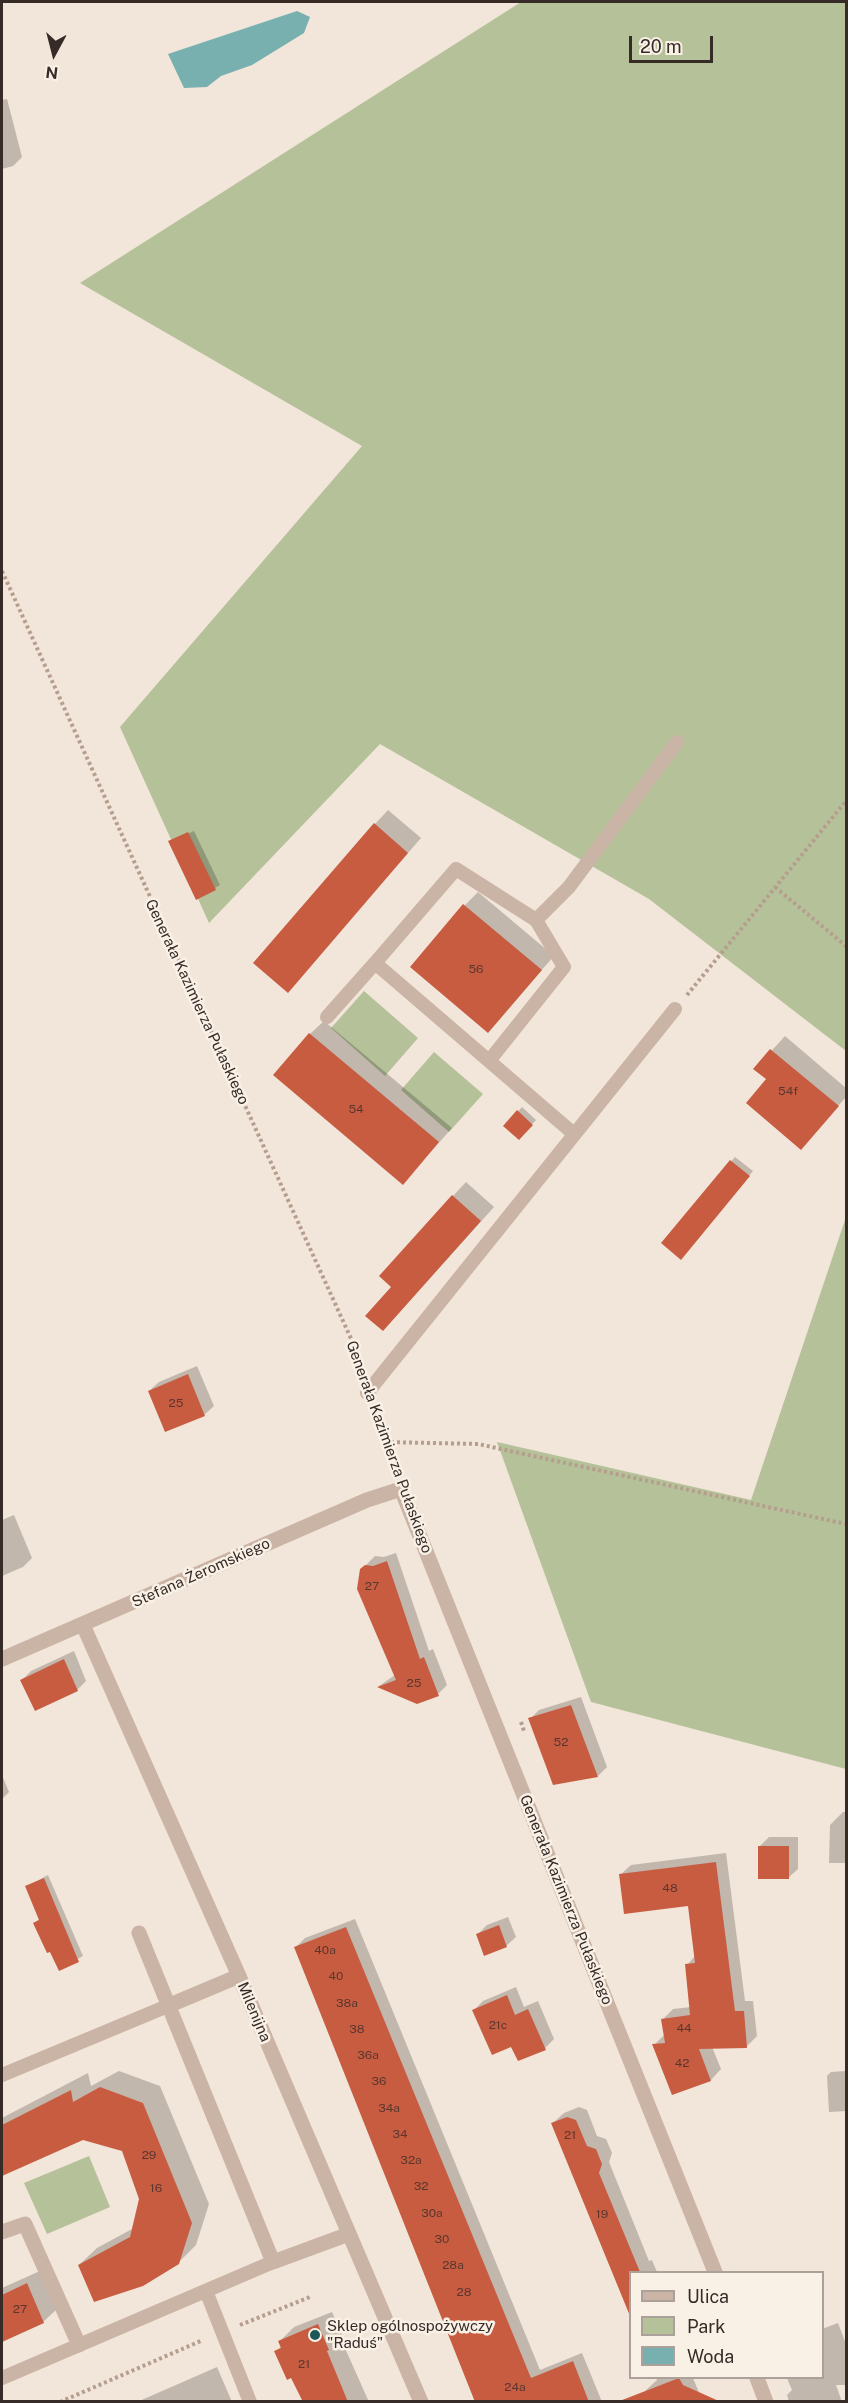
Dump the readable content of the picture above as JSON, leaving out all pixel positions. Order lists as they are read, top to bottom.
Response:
{
  "streets": {
    "street": ["Generała Kazimierza Pułaskiego", "Stefana Żeromskiego", "Milenijna"]
  },
  "crossings": [
    ["Generała Kazimierza Pułaskiego", "Stefana Żeromskiego"],
    ["Stefana Żeromskiego", "Milenijna"]
  ],
  "places": ["Sklep ogólnospożywczy \"Raduś\""],
  "house_numbers": [
    "56",
    "54f",
    "54",
    "25",
    "27",
    "25",
    "52",
    "48",
    "40a",
    "40",
    "38a",
    "21c",
    "44",
    "38",
    "36a",
    "42",
    "36",
    "34a",
    "34",
    "21",
    "29",
    "32a",
    "32",
    "16",
    "30a",
    "19",
    "30",
    "28a",
    "28",
    "27",
    "21",
    "24a"
  ],
  "legend": ["Ulica", "Park", "Woda"],
  "scale_bar": "20 m",
  "north": "bottom"
}
